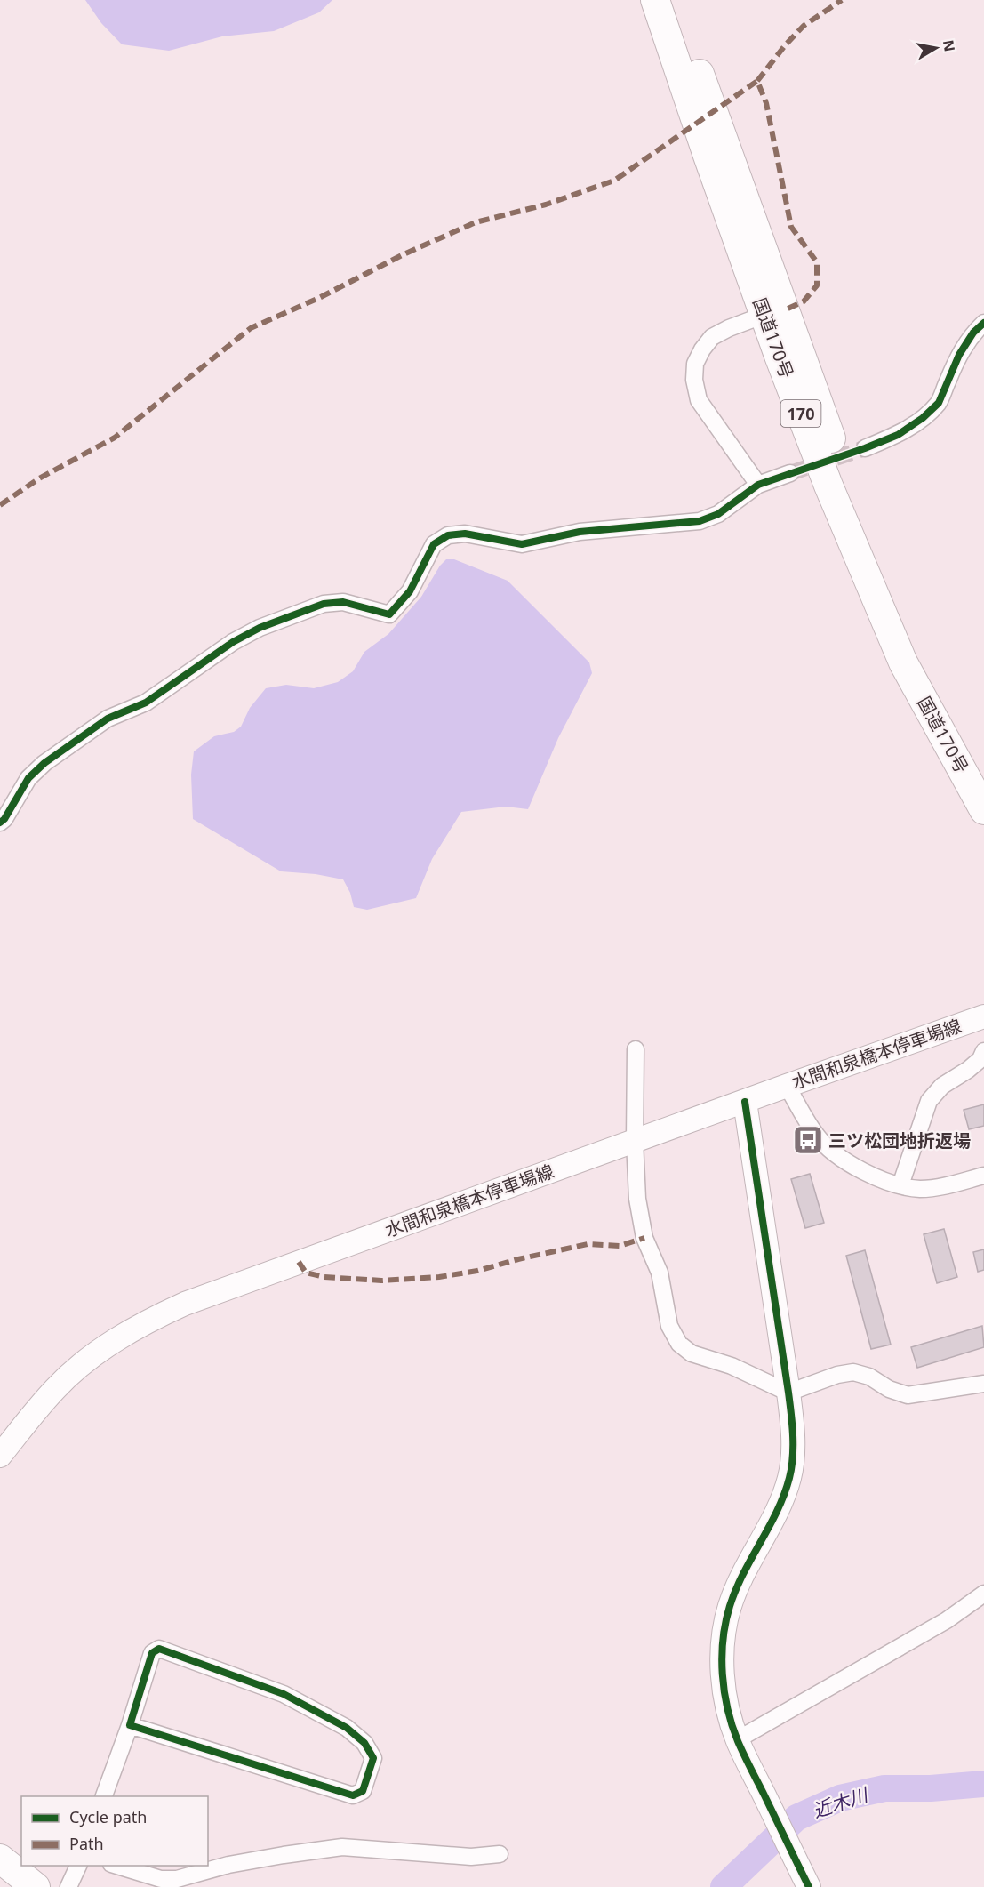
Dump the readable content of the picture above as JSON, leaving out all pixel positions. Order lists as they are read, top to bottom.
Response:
{
  "streets": {
    "highway": ["国道170号", "170"],
    "main road": ["水間和泉橋本停車場線"]
  },
  "water": ["近木川"],
  "places": {
    "bus stop": ["三ツ松団地折返場"]
  },
  "legend": ["Cycle path", "Path"],
  "north": "right"
}
